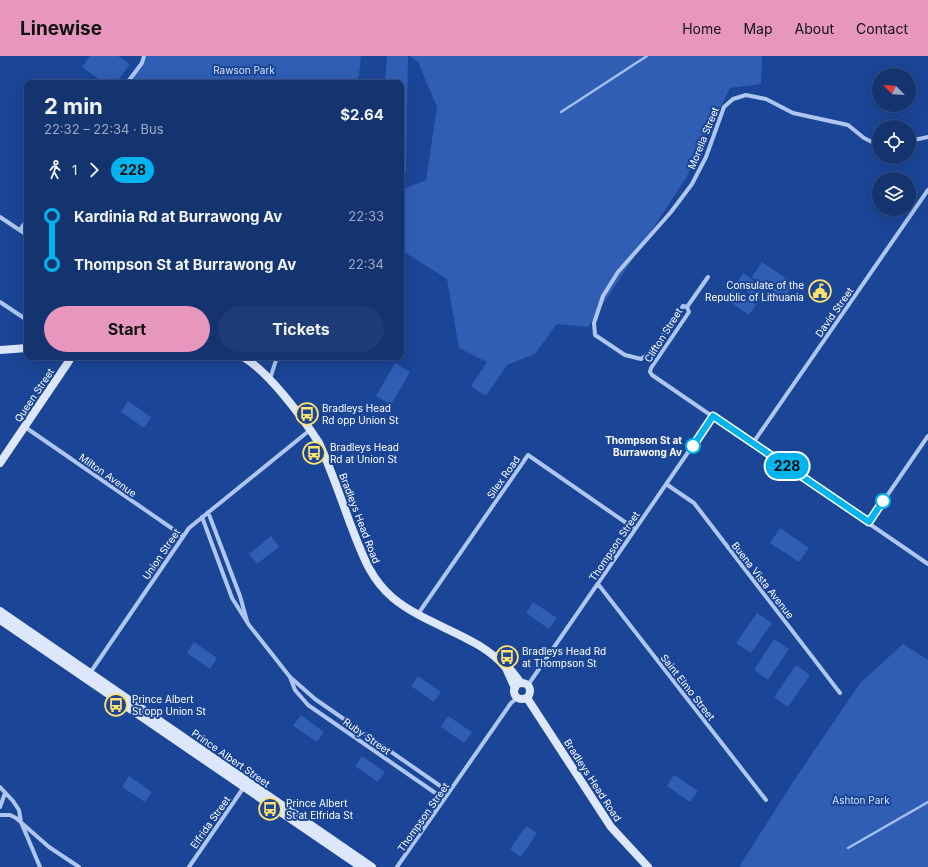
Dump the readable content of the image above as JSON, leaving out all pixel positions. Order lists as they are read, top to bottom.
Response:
{
  "streets": {
    "street": [
      "Morella Street",
      "David Street",
      "Clifton Street",
      "Queen Street",
      "Milton Avenue",
      "Silex Road",
      "Bradleys Head Road",
      "Thompson Street",
      "Union Street",
      "Buena Vista Avenue",
      "Saint Elmo Street",
      "Ruby Street",
      "Prince Albert Street",
      "Elfrida Street"
    ]
  },
  "crossings": [
    ["Morella Street", "Clifton Street"],
    ["Clifton Street", "Thompson Street"],
    ["Queen Street", "Milton Avenue"],
    ["Milton Avenue", "Union Street"],
    ["Silex Road", "Bradleys Head Road"],
    ["Silex Road", "Thompson Street"],
    ["Bradleys Head Road", "Thompson Street"],
    ["Bradleys Head Road", "Union Street"],
    ["Thompson Street", "Buena Vista Avenue"],
    ["Thompson Street", "Saint Elmo Street"],
    ["Thompson Street", "Ruby Street"],
    ["Union Street", "Ruby Street"],
    ["Union Street", "Prince Albert Street"],
    ["Prince Albert Street", "Elfrida Street"]
  ],
  "parks": ["Rawson Park", "Ashton Park"],
  "places": {
    "public building": ["Consulate of the Republic of Lithuania"],
    "bus stop": [
      "Bradleys Head Rd opp Union St",
      "Bradleys Head Rd at Union St",
      "Bradleys Head Rd at Thompson St",
      "Prince Albert St opp Union St",
      "Prince Albert St at Elfrida St"
    ],
    "other": ["Thompson St at Burrawong Av"]
  },
  "lines": ["bus line 228"],
  "north": "top left",
  "page": {
    "header": "Linewise",
    "nav": [
      "Home",
      "Map",
      "About",
      "Contact"
    ],
    "on_map": "228",
    "heading": ["2 min", "22:32 – 22:34 · Bus", "$2.64"],
    "legs": ["1", "228"],
    "list": [
      {
        "name": "Kardinia Rd at Burrawong Av",
        "value": "22:33"
      },
      {
        "name": "Thompson St at Burrawong Av",
        "value": "22:34"
      }
    ],
    "buttons": ["Start", "Tickets"]
  }
}
